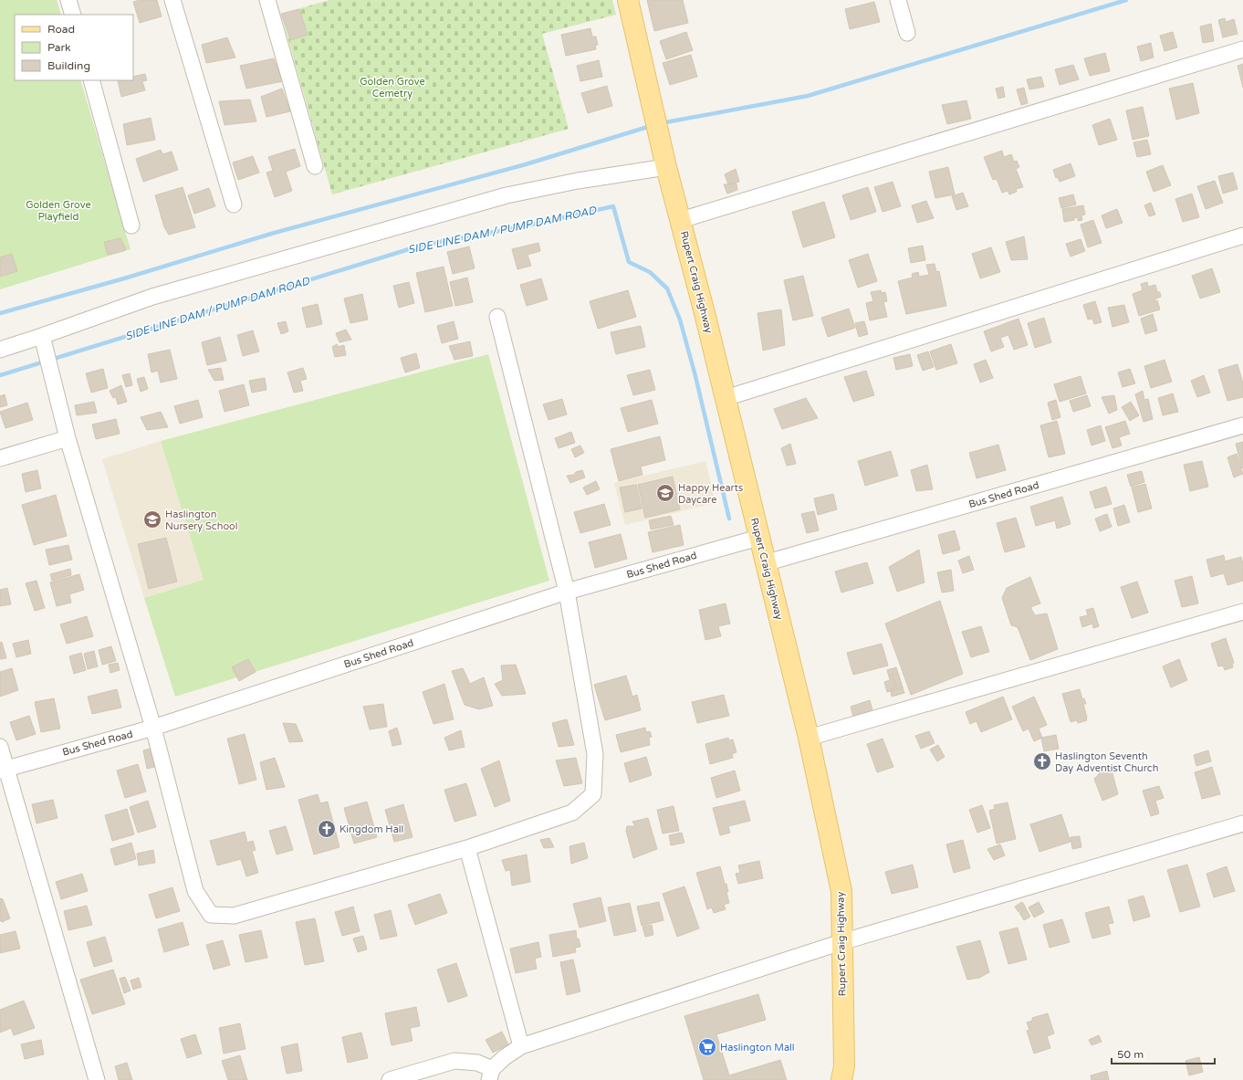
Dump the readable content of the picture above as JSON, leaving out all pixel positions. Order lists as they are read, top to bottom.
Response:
{
  "streets": {
    "main road": ["Rupert Craig Highway"],
    "street": ["Bus Shed Road"]
  },
  "crossings": [
    ["Rupert Craig Highway", "Bus Shed Road"]
  ],
  "water": ["SIDE LINE DAM / PUMP DAM ROAD"],
  "parks": ["Golden Grove Cemetry", "Golden Grove Playfield"],
  "places": {
    "school or university": ["Happy Hearts Daycare", "Haslington Nursery School"],
    "church": ["Haslington Seventh Day Adventist Church", "Kingdom Hall"],
    "supermarket": ["Haslington Mall"]
  },
  "legend": ["Road", "Park", "Building"],
  "scale_bar": "50 m"
}
